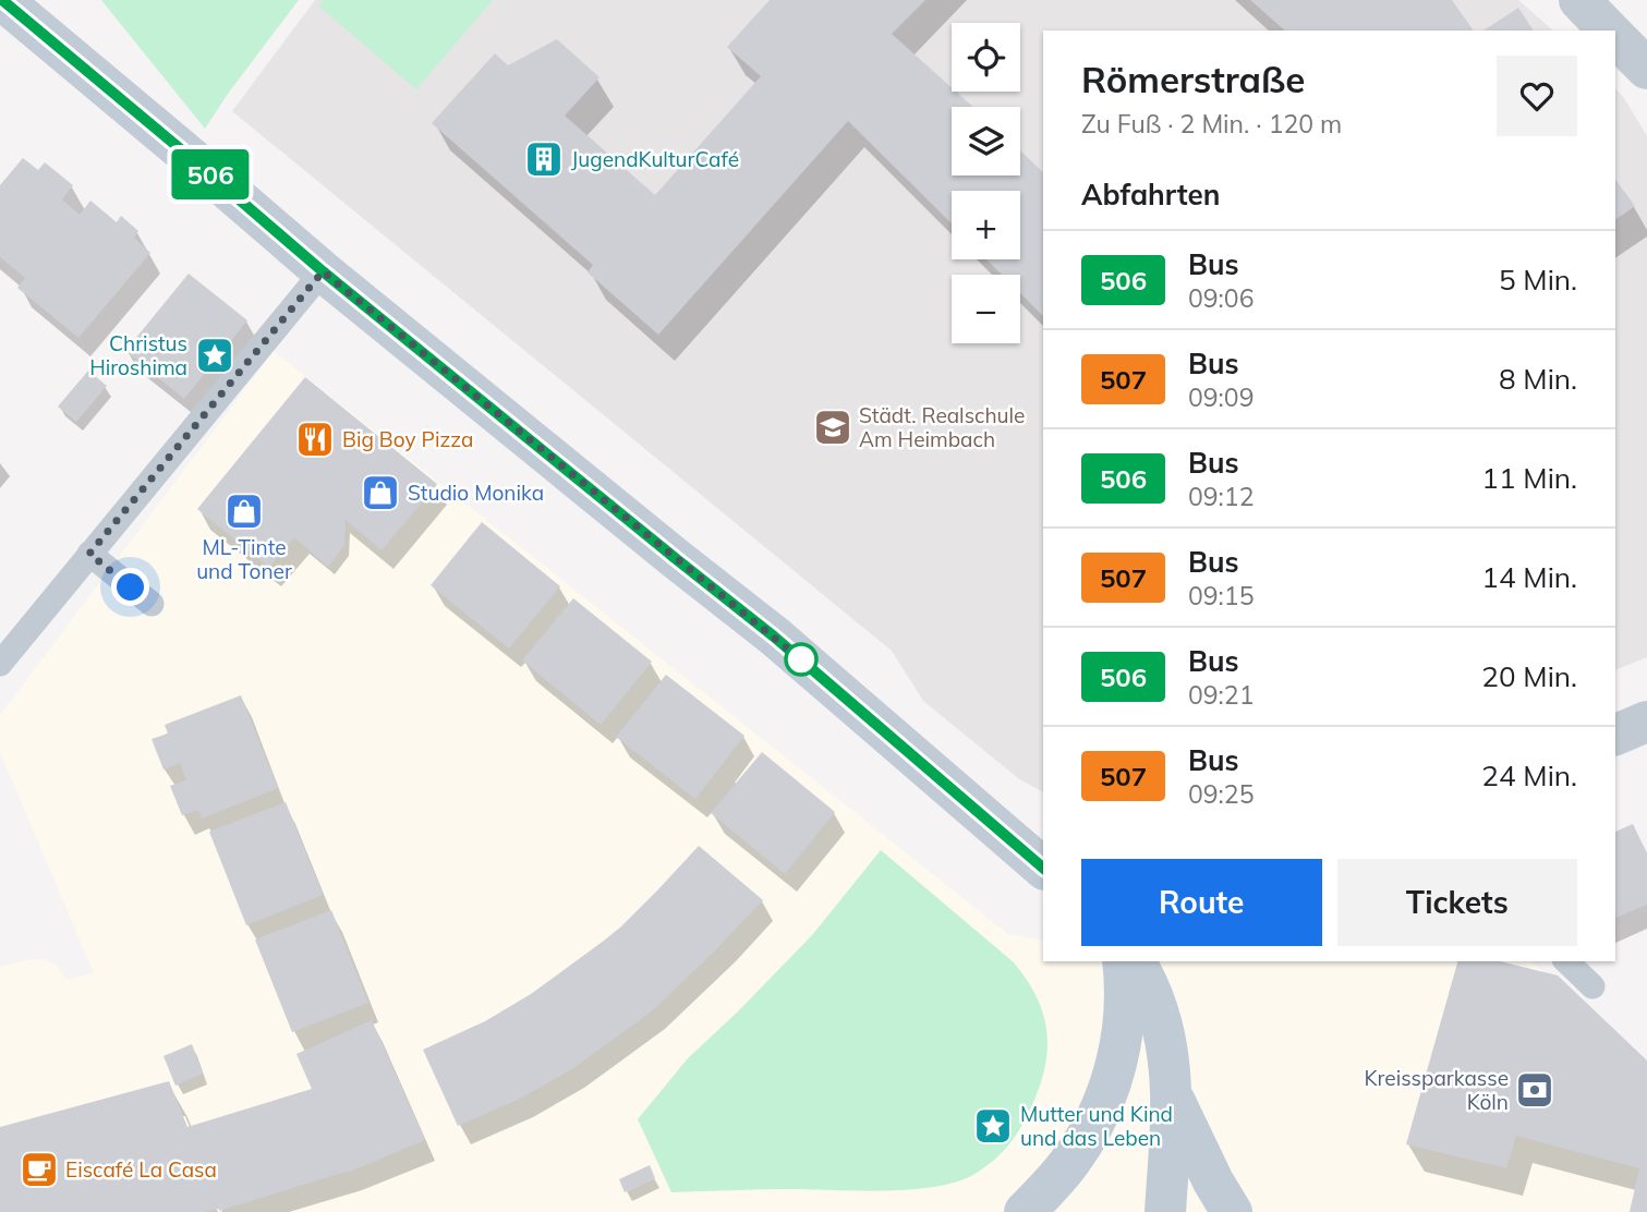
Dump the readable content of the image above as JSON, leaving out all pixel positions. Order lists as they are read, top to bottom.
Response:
{
  "places": {
    "building": ["JugendKulturCafé"],
    "place": ["Christus Hiroshima", "Mutter und Kind und das Leben"],
    "school or university": ["Städt. Realschule Am Heimbach"],
    "restaurant": ["Big Boy Pizza"],
    "shop": ["Studio Monika", "ML-Tinte und Toner"],
    "bank": ["Kreissparkasse Köln"],
    "cafe": ["Eiscafé La Casa"]
  },
  "lines": ["bus line 506"],
  "page": {
    "on_map": "506",
    "map_buttons": ["+", "−"],
    "heading": [
      ["Römerstraße", "Zu Fuß · 2 Min. · 120 m"],
      "Abfahrten"
    ],
    "list": [
      {
        "mark": "506",
        "name": "Bus",
        "note": "09:06",
        "value": "5 Min."
      },
      {
        "mark": "507",
        "name": "Bus",
        "note": "09:09",
        "value": "8 Min."
      },
      {
        "mark": "506",
        "name": "Bus",
        "note": "09:12",
        "value": "11 Min."
      },
      {
        "mark": "507",
        "name": "Bus",
        "note": "09:15",
        "value": "14 Min."
      },
      {
        "mark": "506",
        "name": "Bus",
        "note": "09:21",
        "value": "20 Min."
      },
      {
        "mark": "507",
        "name": "Bus",
        "note": "09:25",
        "value": "24 Min."
      }
    ],
    "buttons": ["Route", "Tickets"]
  }
}
